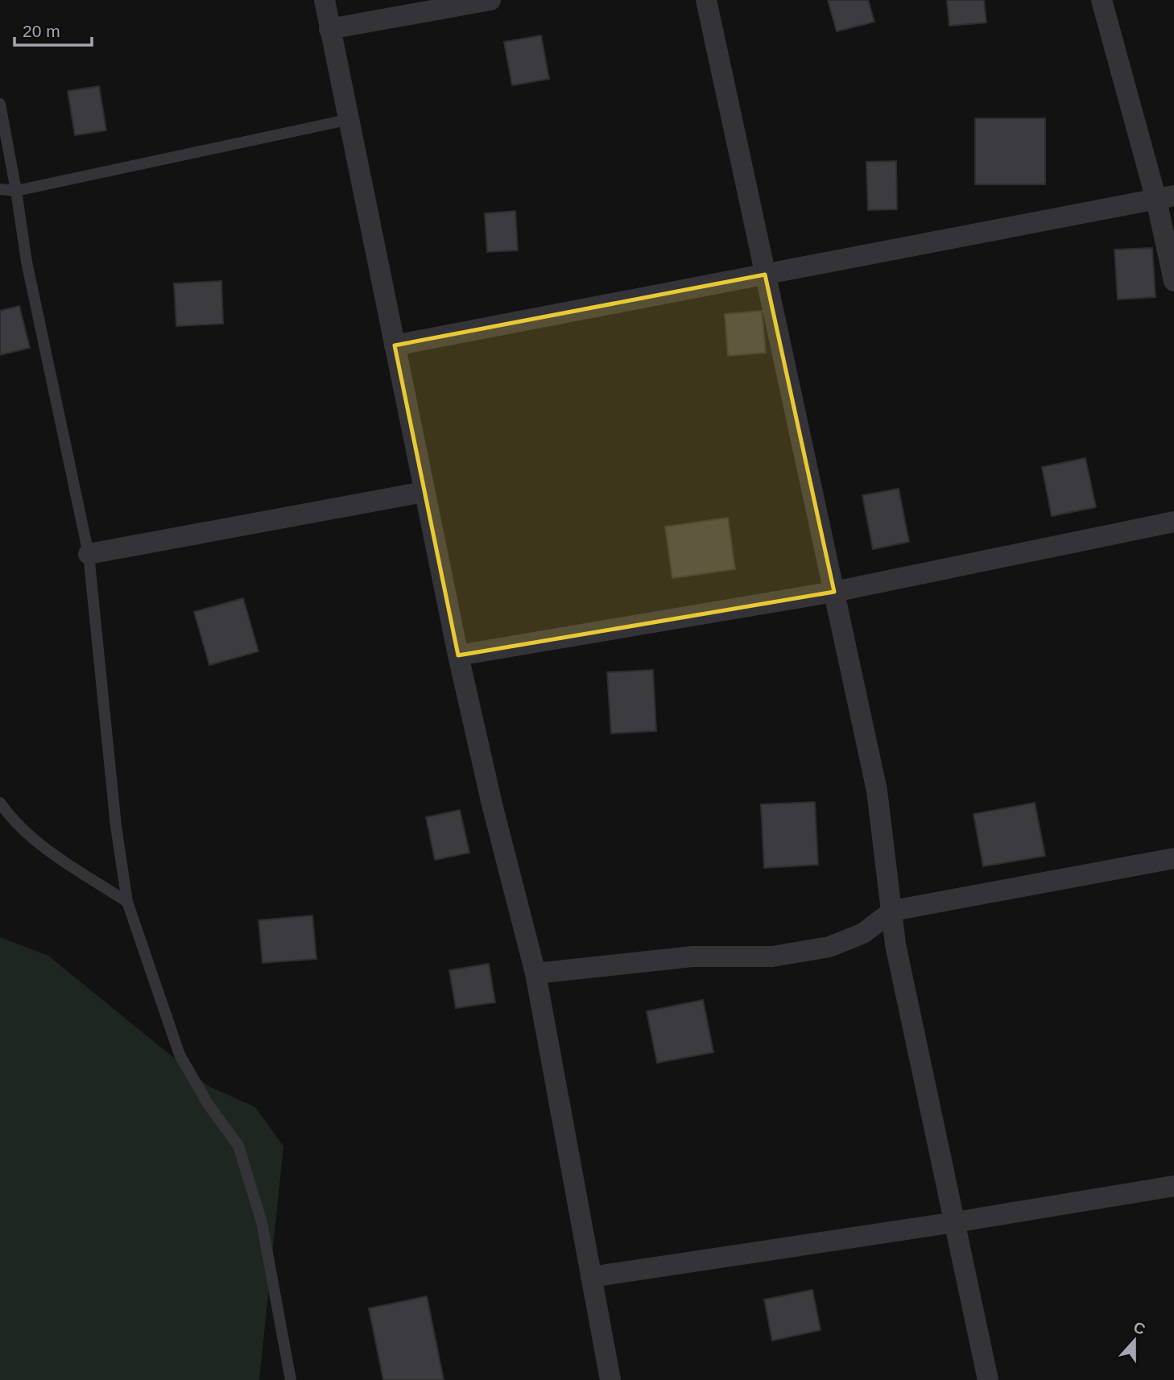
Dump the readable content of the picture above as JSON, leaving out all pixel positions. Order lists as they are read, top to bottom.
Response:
{
  "scale_bar": "20 m",
  "north": "top"
}
